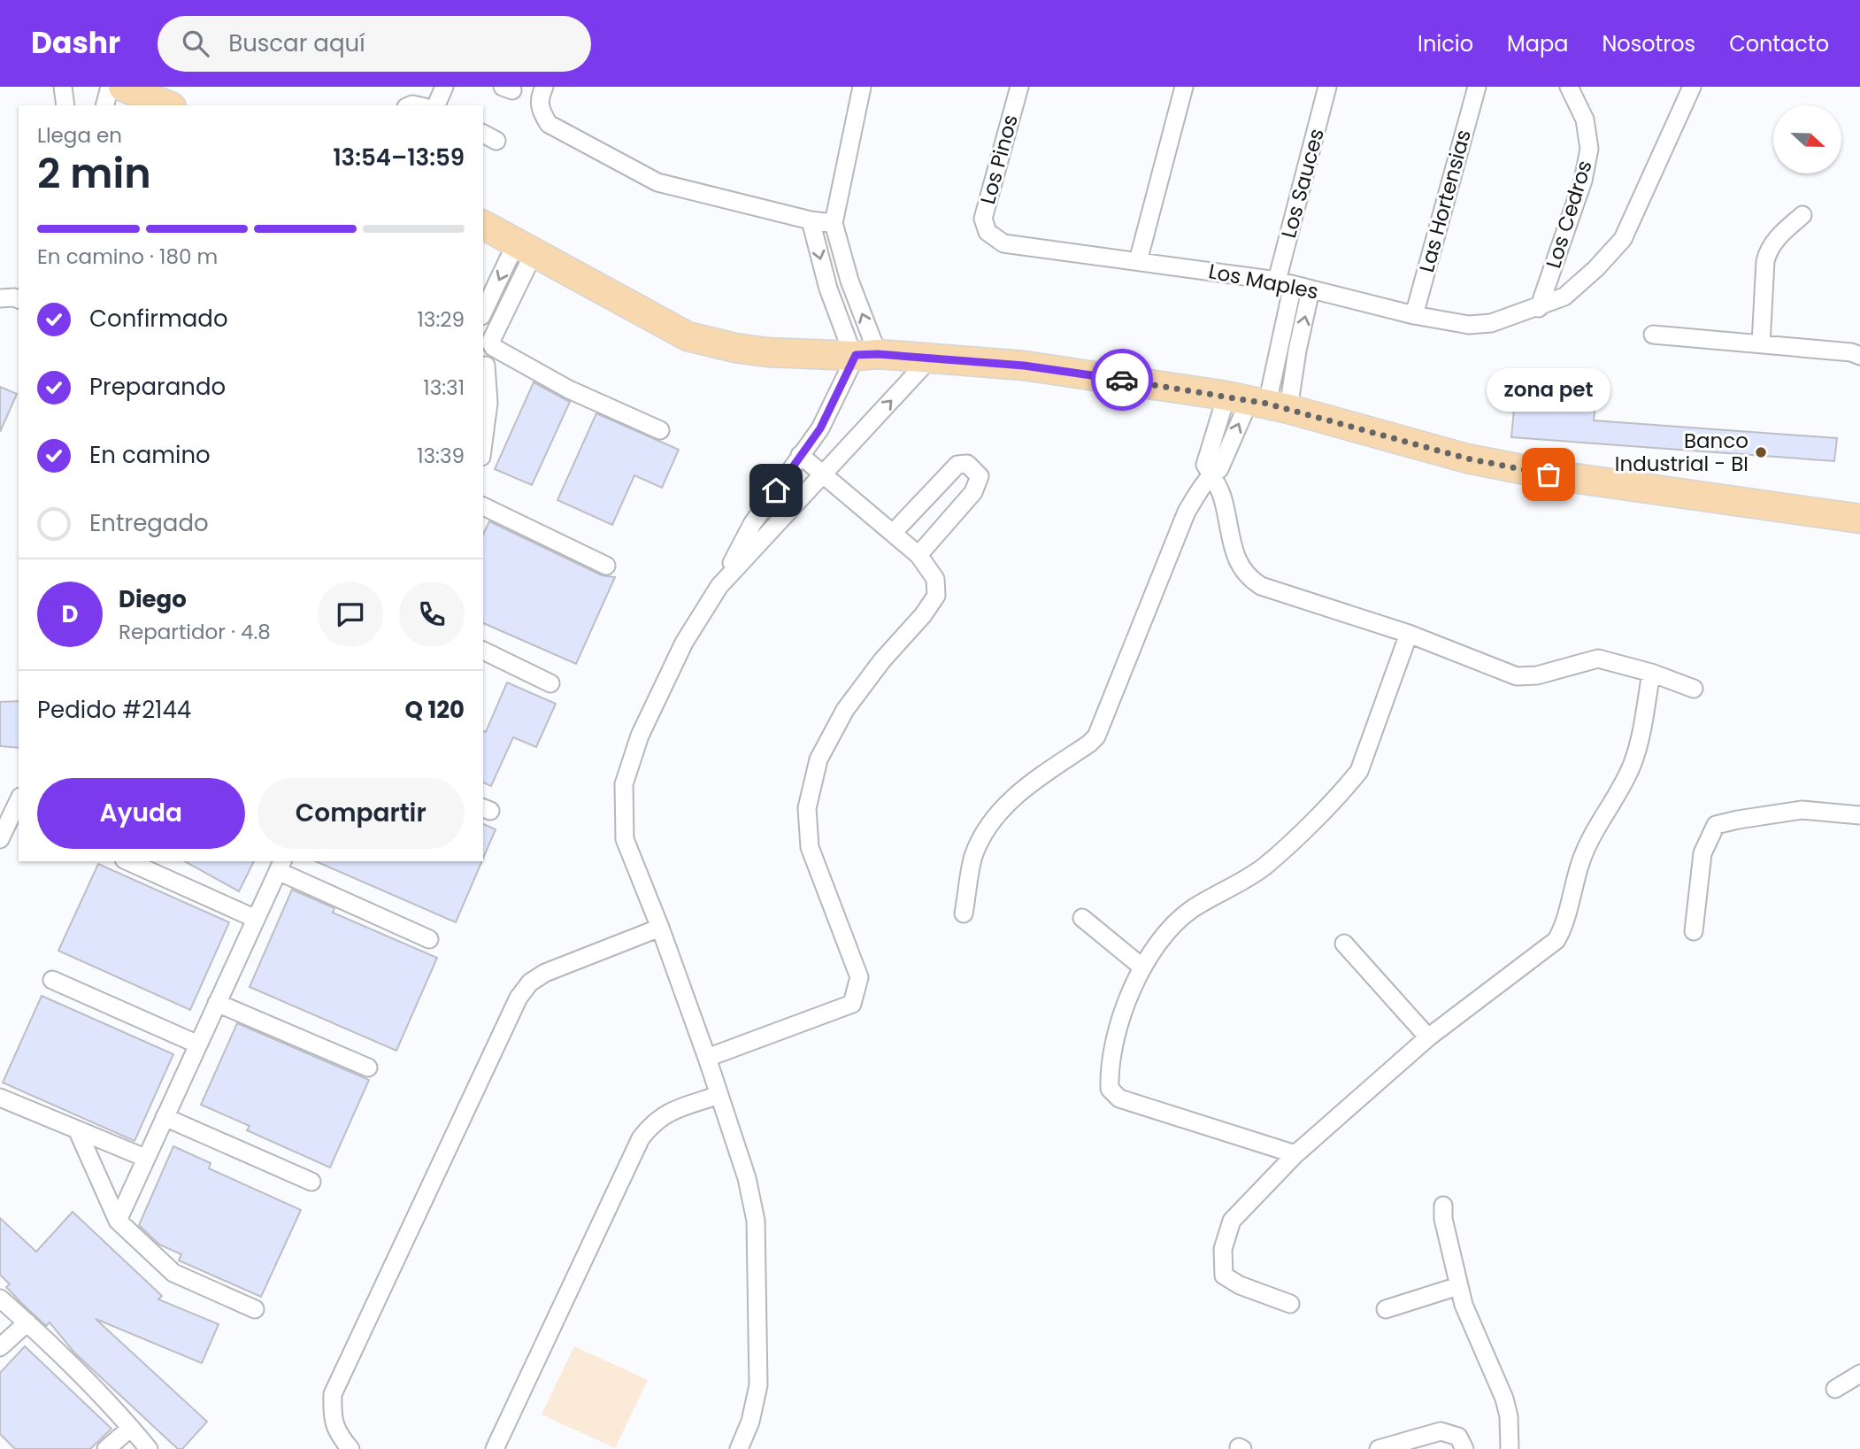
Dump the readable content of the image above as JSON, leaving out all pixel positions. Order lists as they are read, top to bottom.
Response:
{
  "streets": {
    "street": [
      "Los Pinos",
      "Los Sauces",
      "Las Hortensias",
      "Los Cedros",
      "Los Maples"
    ]
  },
  "crossings": [
    ["Los Pinos", "Los Maples"],
    ["Los Sauces", "Los Maples"],
    ["Las Hortensias", "Los Maples"],
    ["Los Cedros", "Los Maples"]
  ],
  "places": ["Banco Industrial - BI", "zona pet"],
  "north": "right",
  "page": {
    "header": "Dashr",
    "search": "Buscar aquí",
    "nav": [
      "Inicio",
      "Mapa",
      "Nosotros",
      "Contacto"
    ],
    "heading": ["2 min", "Llega en", "13:54–13:59"],
    "panel": [
      "Diego",
      "Repartidor · 4.8",
      "Pedido #2144",
      "Q 120"
    ],
    "bar": "En camino · 180 m",
    "list": [
      ["Confirmado", "13:29"],
      ["Preparando", "13:31"],
      ["En camino", "13:39"],
      "Entregado"
    ],
    "bubble": "zona pet",
    "round": "D",
    "buttons": ["Ayuda", "Compartir"]
  }
}
